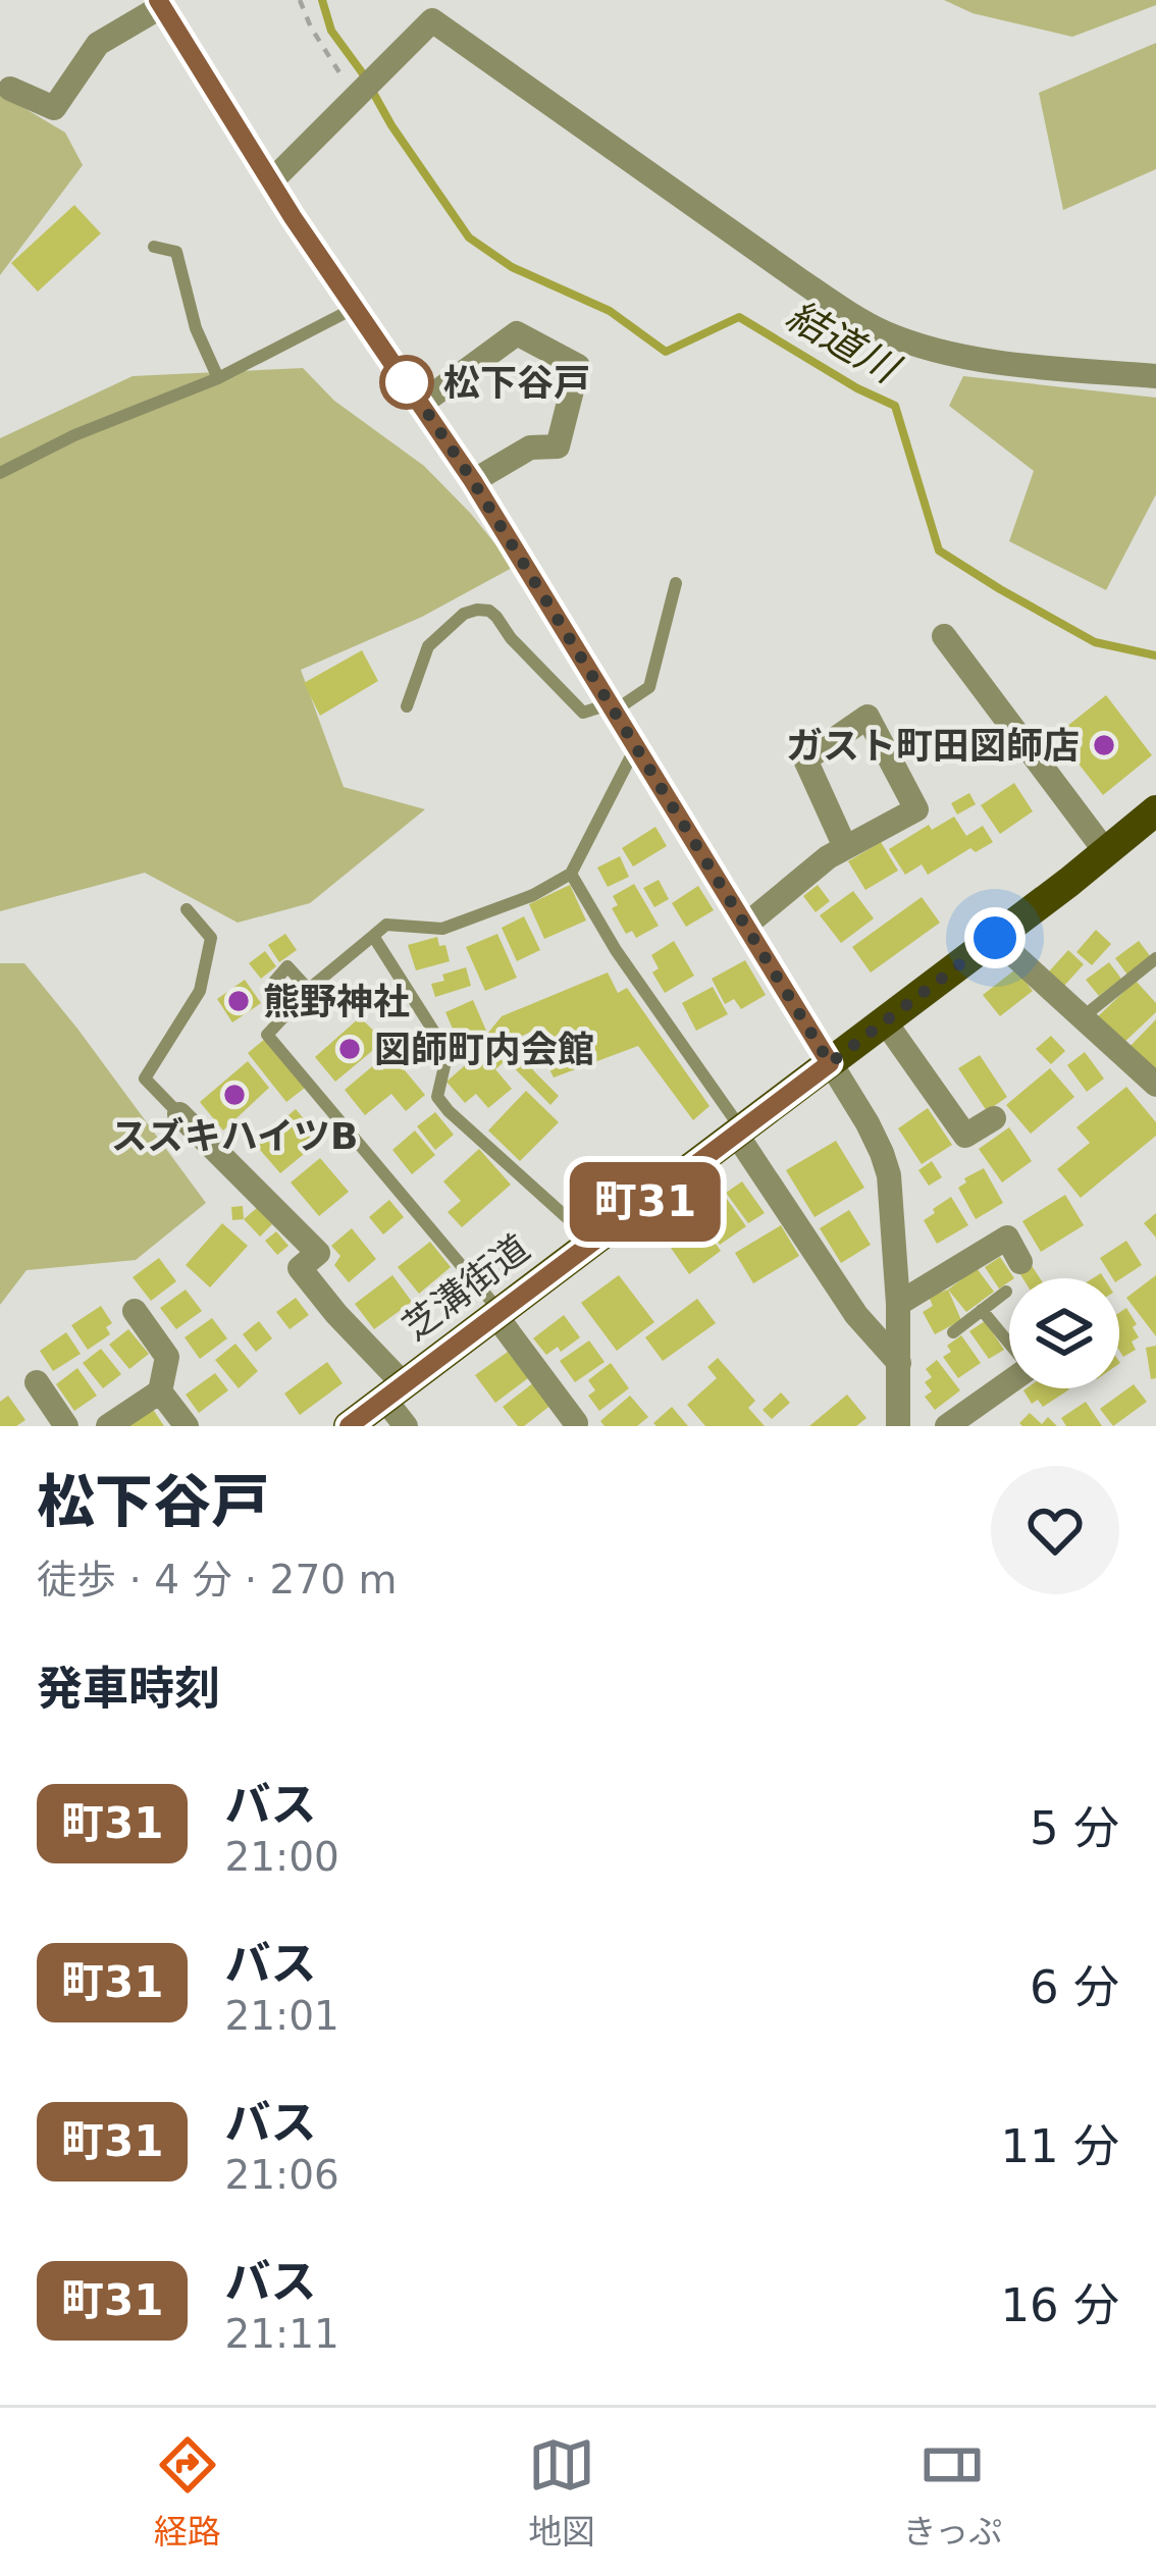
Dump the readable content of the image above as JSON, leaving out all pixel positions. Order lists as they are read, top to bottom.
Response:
{
  "streets": {
    "main road": ["芝溝街道"]
  },
  "water": ["結道川"],
  "places": [
    "松下谷戸",
    "ガスト町田図師店",
    "熊野神社",
    "図師町内会館",
    "スズキハイツB"
  ],
  "lines": ["bus line 町31"],
  "page": {
    "on_map": "町31",
    "heading": [
      ["松下谷戸", "徒歩 · 4 分 · 270 m"],
      "発車時刻"
    ],
    "list": [
      {
        "mark": "町31",
        "name": "バス",
        "note": "21:00",
        "value": "5 分"
      },
      {
        "mark": "町31",
        "name": "バス",
        "note": "21:01",
        "value": "6 分"
      },
      {
        "mark": "町31",
        "name": "バス",
        "note": "21:06",
        "value": "11 分"
      },
      {
        "mark": "町31",
        "name": "バス",
        "note": "21:11",
        "value": "16 分"
      }
    ],
    "tabs": ["経路", "地図", "きっぷ"]
  }
}
